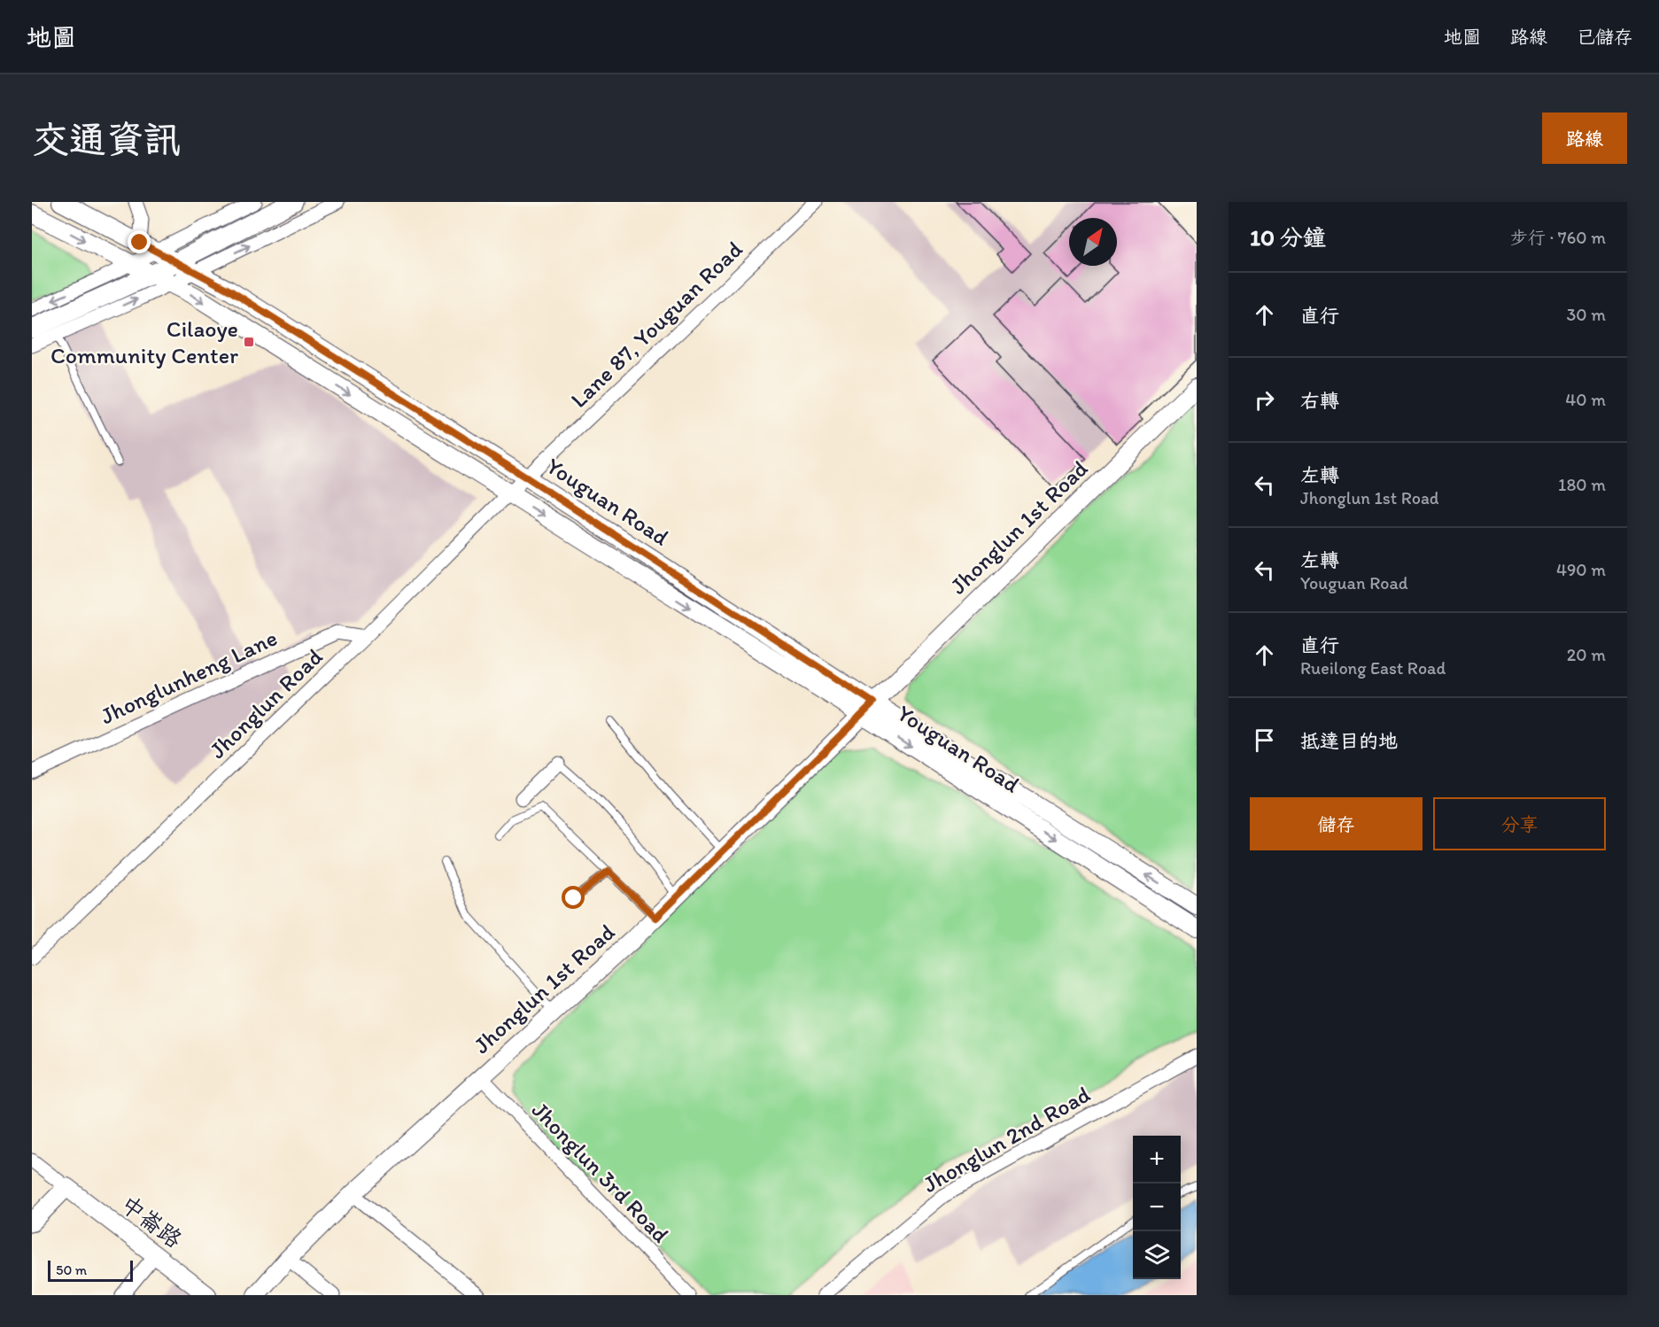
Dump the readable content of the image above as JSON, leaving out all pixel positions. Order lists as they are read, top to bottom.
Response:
{
  "streets": {
    "street": [
      "Lane 87, Youguan Road",
      "Youguan Road",
      "Jhonglun 1st Road",
      "Jhonglunheng Lane",
      "Jhonglun Road",
      "Jhonglun 2nd Road",
      "Jhonglun 3rd Road",
      "中崙路"
    ]
  },
  "crossings": [
    ["Lane 87, Youguan Road", "Youguan Road"],
    ["Lane 87, Youguan Road", "Jhonglun Road"],
    ["Youguan Road", "Jhonglun 1st Road"],
    ["Youguan Road", "Jhonglun Road"],
    ["Jhonglun 1st Road", "Jhonglun 3rd Road"],
    ["Jhonglunheng Lane", "Jhonglun Road"]
  ],
  "places": {
    "transit": ["Cilaoye Community Center"]
  },
  "scale_bar": "50 m",
  "north": "top right",
  "page": {
    "header": "地圖",
    "nav": ["地圖", "路線", "已儲存"],
    "buttons": [
      "路線",
      ["儲存", "分享"]
    ],
    "title": "交通資訊",
    "heading": ["10 分鐘", "步行 · 760 m"],
    "list": [
      ["直行", "30 m"],
      ["右轉", "40 m"],
      ["左轉", "Jhonglun 1st Road", "180 m"],
      ["左轉", "Youguan Road", "490 m"],
      ["直行", "Rueilong East Road", "20 m"],
      "抵達目的地"
    ],
    "map_buttons": ["+", "−"],
    "scale": "50 m"
  }
}
